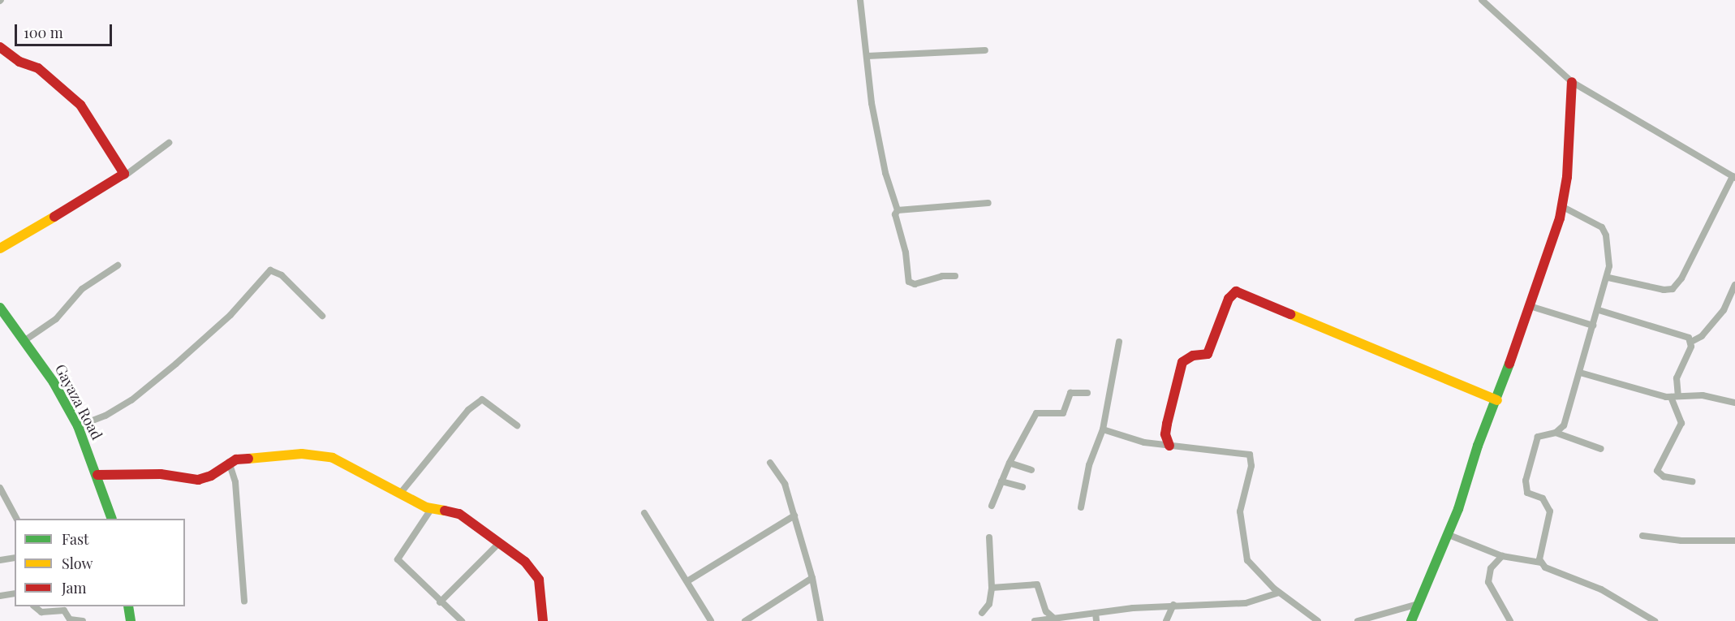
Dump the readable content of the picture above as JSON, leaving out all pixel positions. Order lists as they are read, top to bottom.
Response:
{
  "streets": {
    "street": ["Gayaza Road"]
  },
  "legend": ["Fast", "Slow", "Jam"],
  "scale_bar": "100 m"
}
